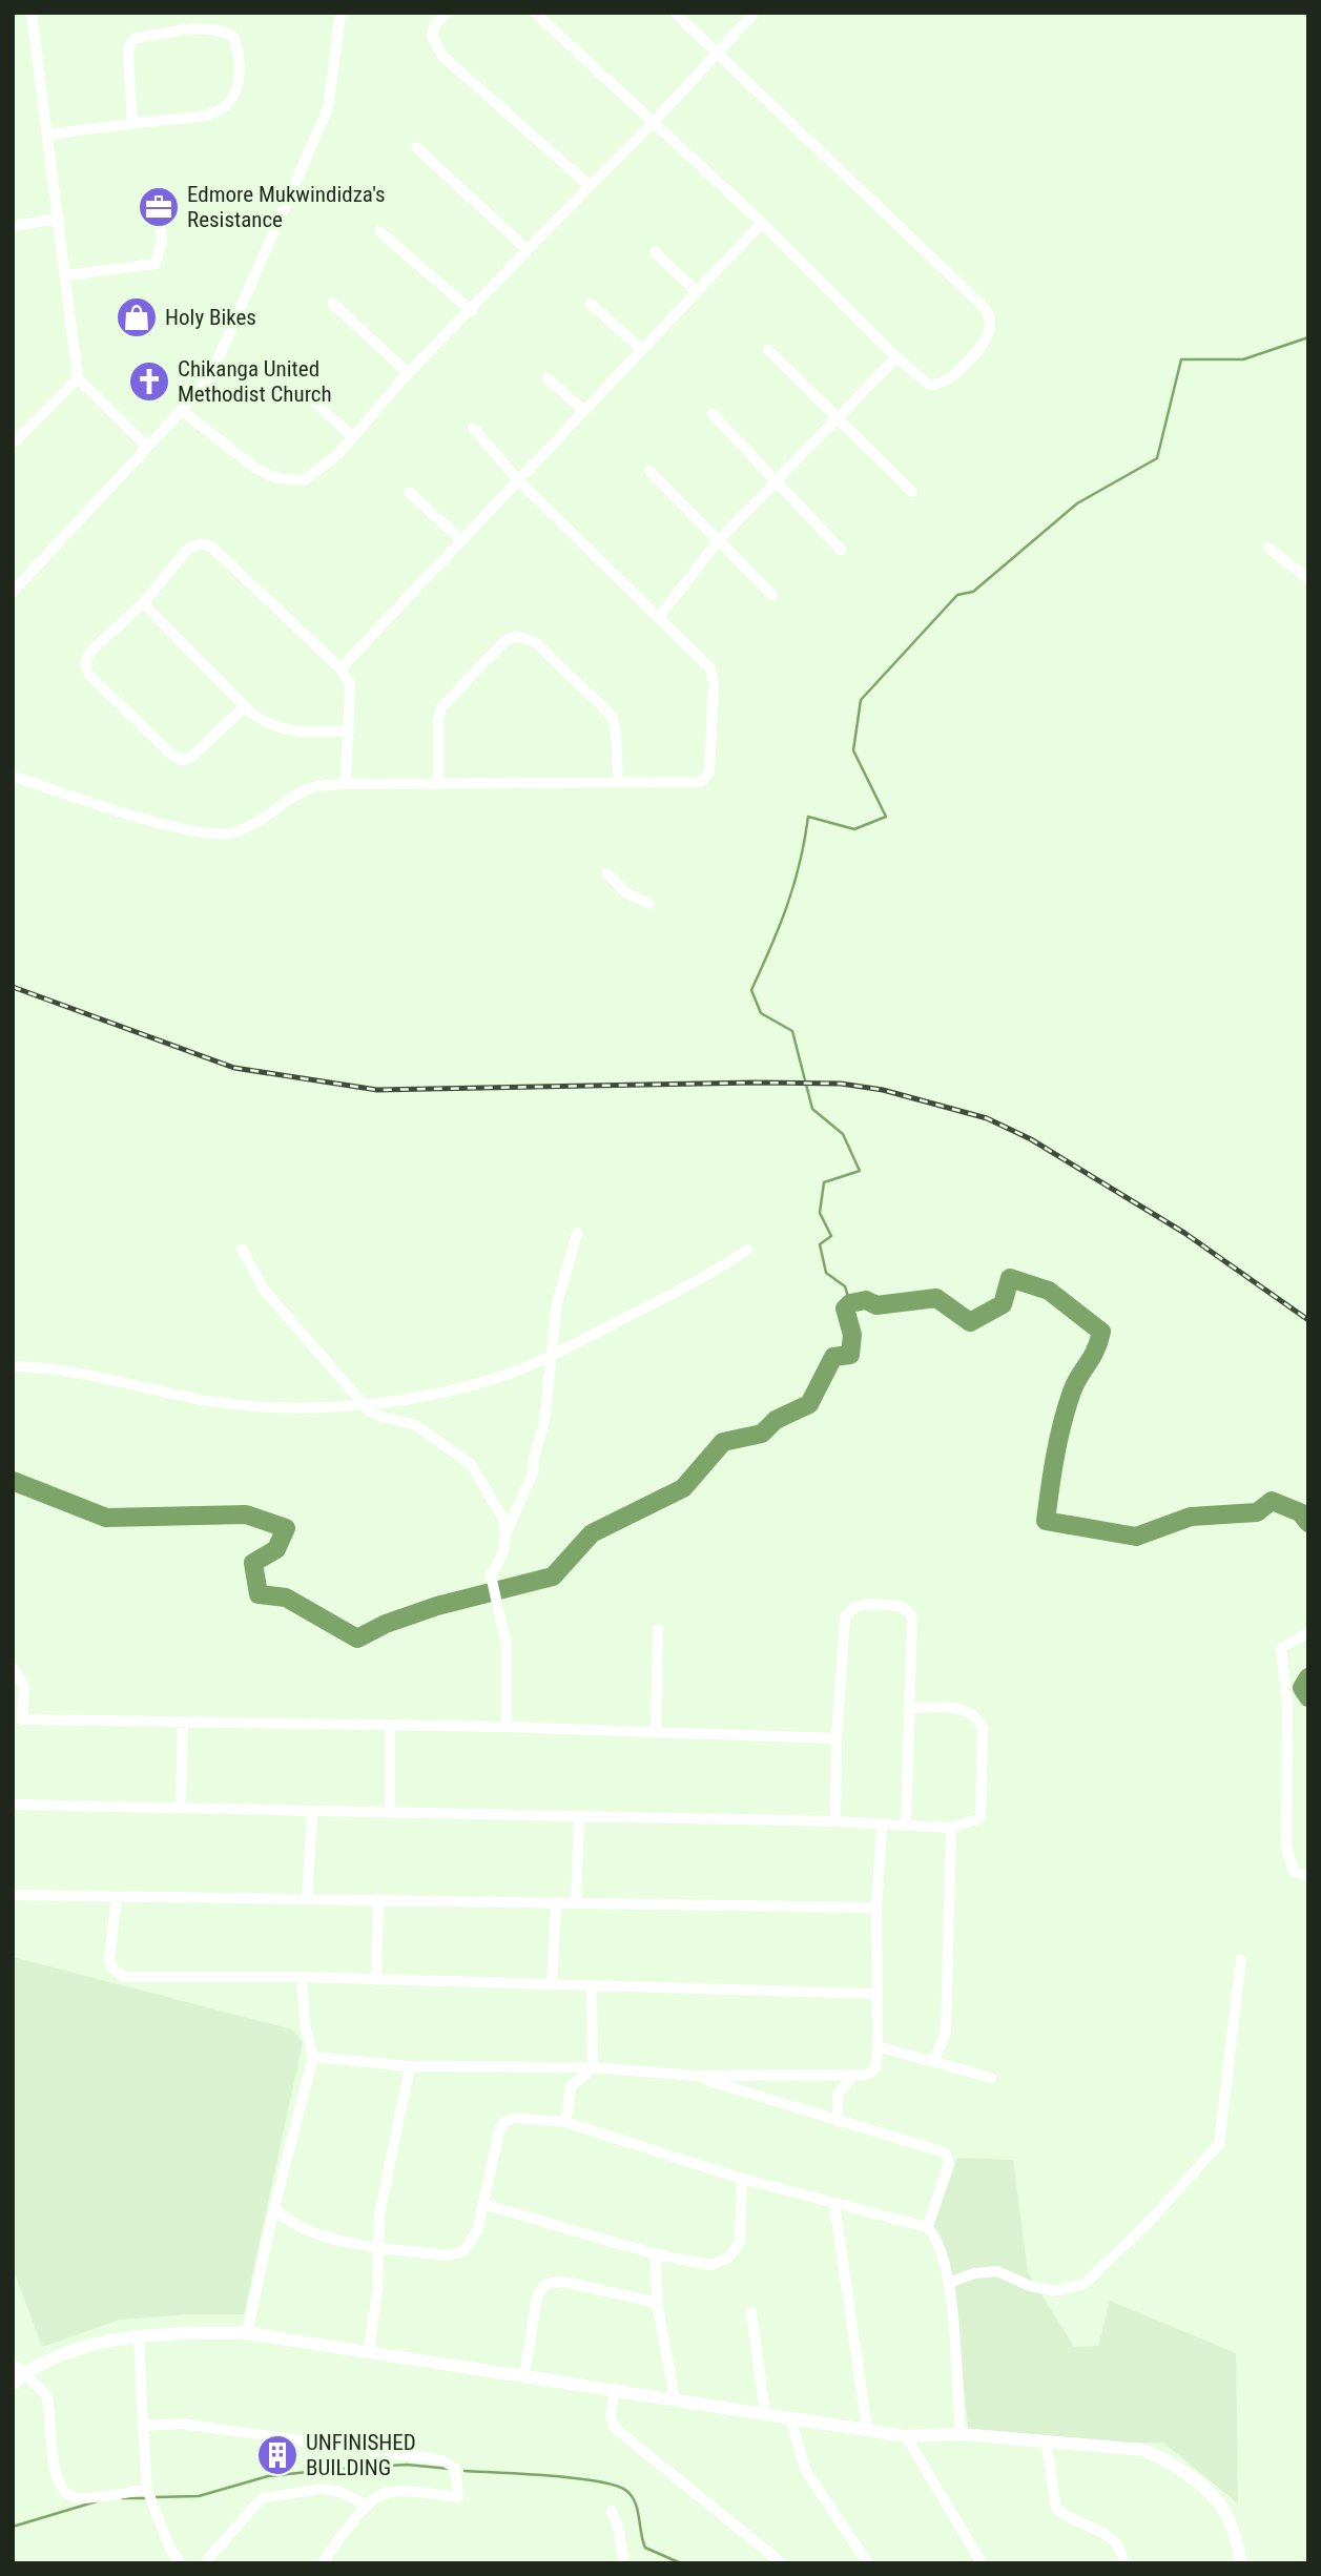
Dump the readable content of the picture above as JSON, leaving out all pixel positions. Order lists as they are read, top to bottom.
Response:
{
  "places": {
    "office": ["Edmore Mukwindidza's Resistance"],
    "shop": ["Holy Bikes"],
    "church": ["Chikanga United Methodist Church"],
    "building": ["UNFINISHED BUILDING"]
  }
}
